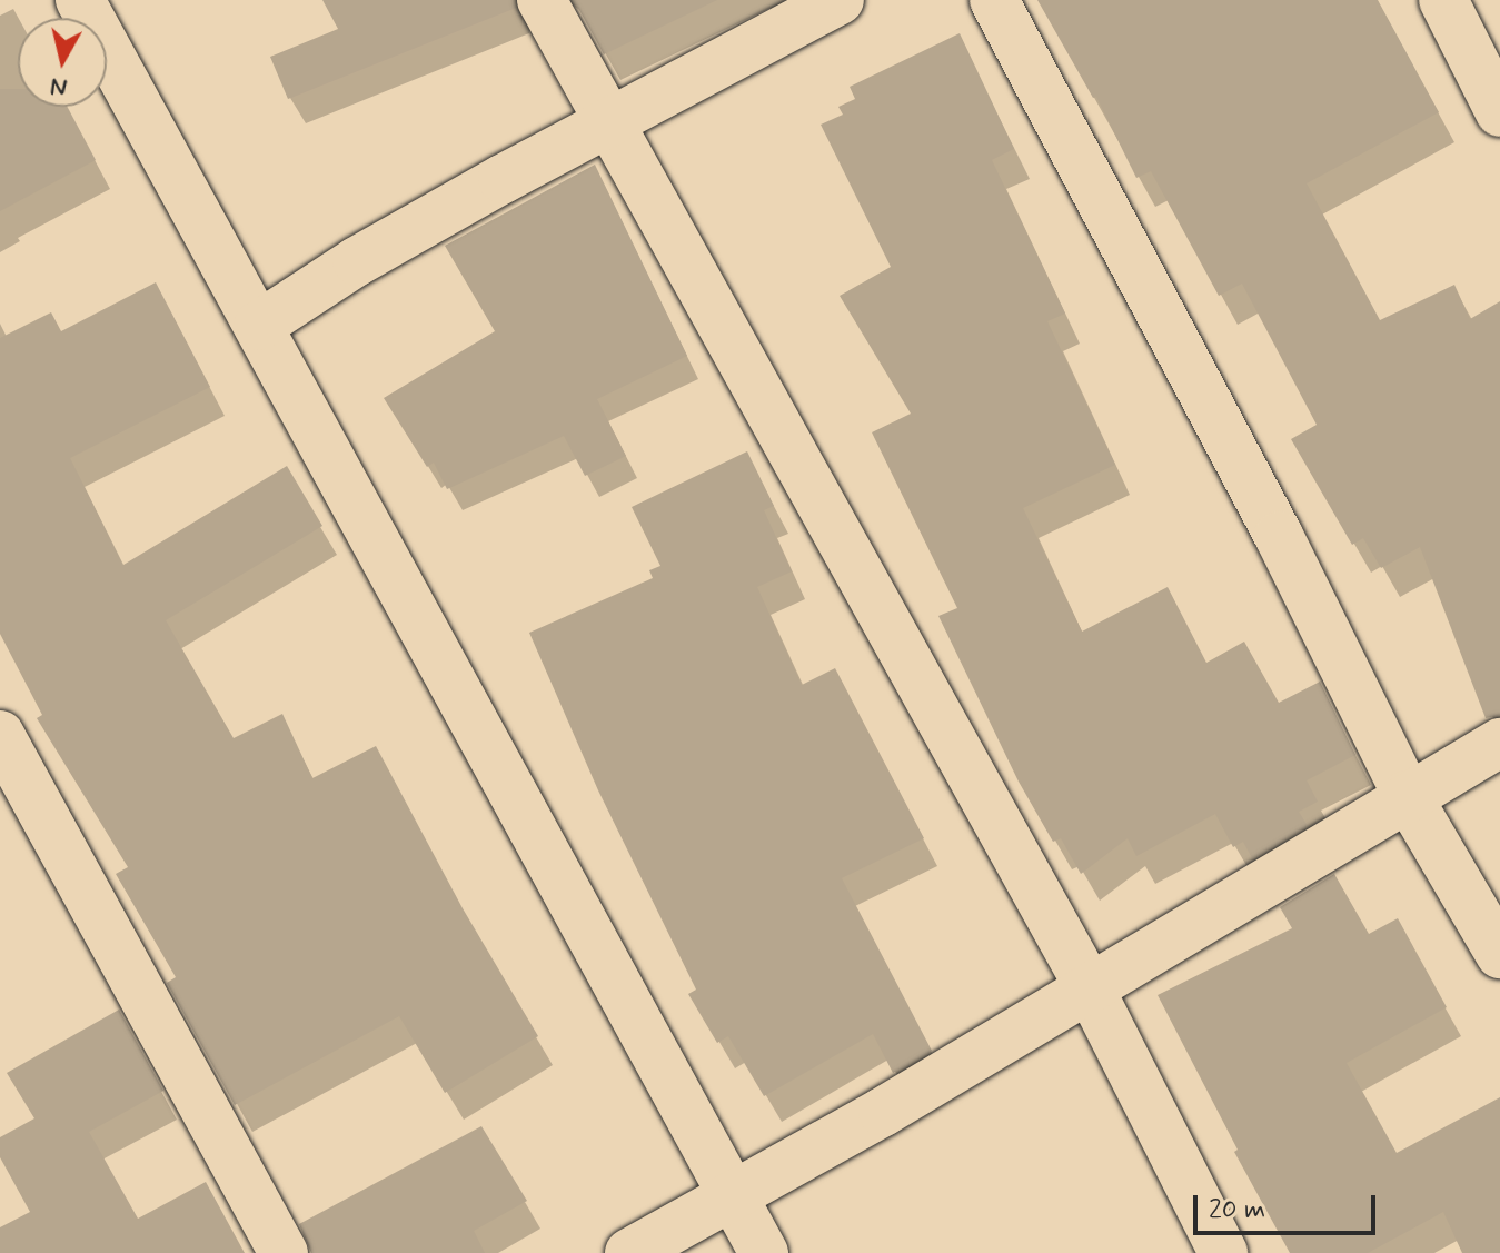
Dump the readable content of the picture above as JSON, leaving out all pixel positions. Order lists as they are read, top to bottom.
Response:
{
  "scale_bar": "20 m",
  "north": "bottom"
}
